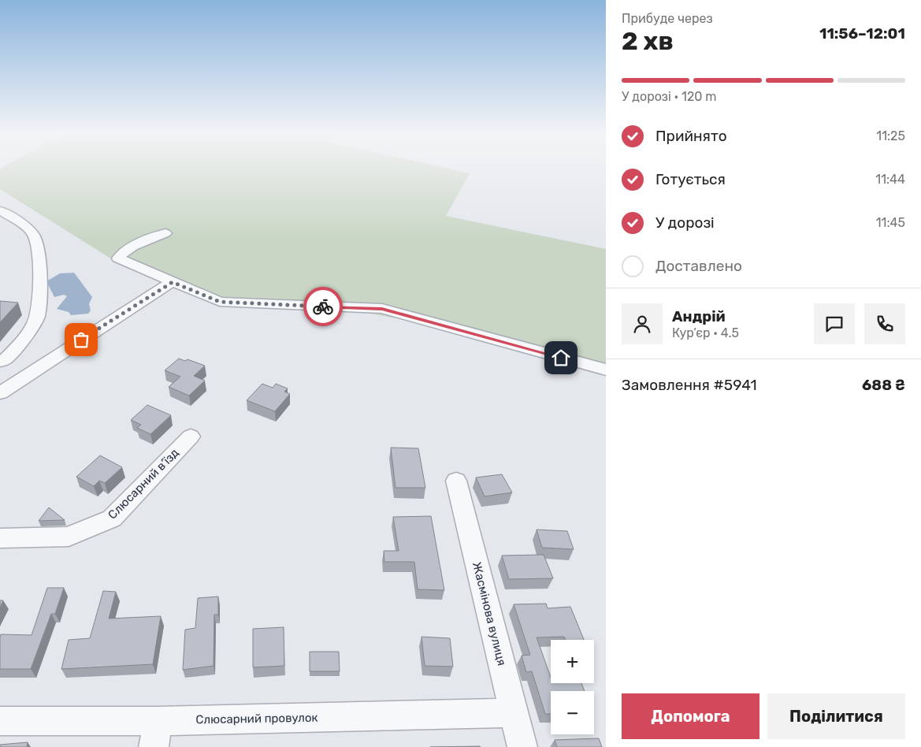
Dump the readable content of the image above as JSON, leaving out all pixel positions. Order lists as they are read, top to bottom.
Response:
{
  "streets": {
    "street": ["Слюсарний в’їзд", "Жасмінова вулиця", "Слюсарний провулок"]
  },
  "crossings": [
    ["Жасмінова вулиця", "Слюсарний провулок"]
  ],
  "page": {
    "heading": ["2 хв", "Прибуде через", "11:56–12:01"],
    "panel": [
      "Андрій",
      "Кур’єр · 4.5",
      "Замовлення #5941",
      "688 ₴"
    ],
    "bar": "У дорозі · 120 m",
    "list": [
      ["Прийнято", "11:25"],
      ["Готується", "11:44"],
      ["У дорозі", "11:45"],
      "Доставлено"
    ],
    "map_buttons": ["+", "−"],
    "buttons": ["Допомога", "Поділитися"]
  }
}
